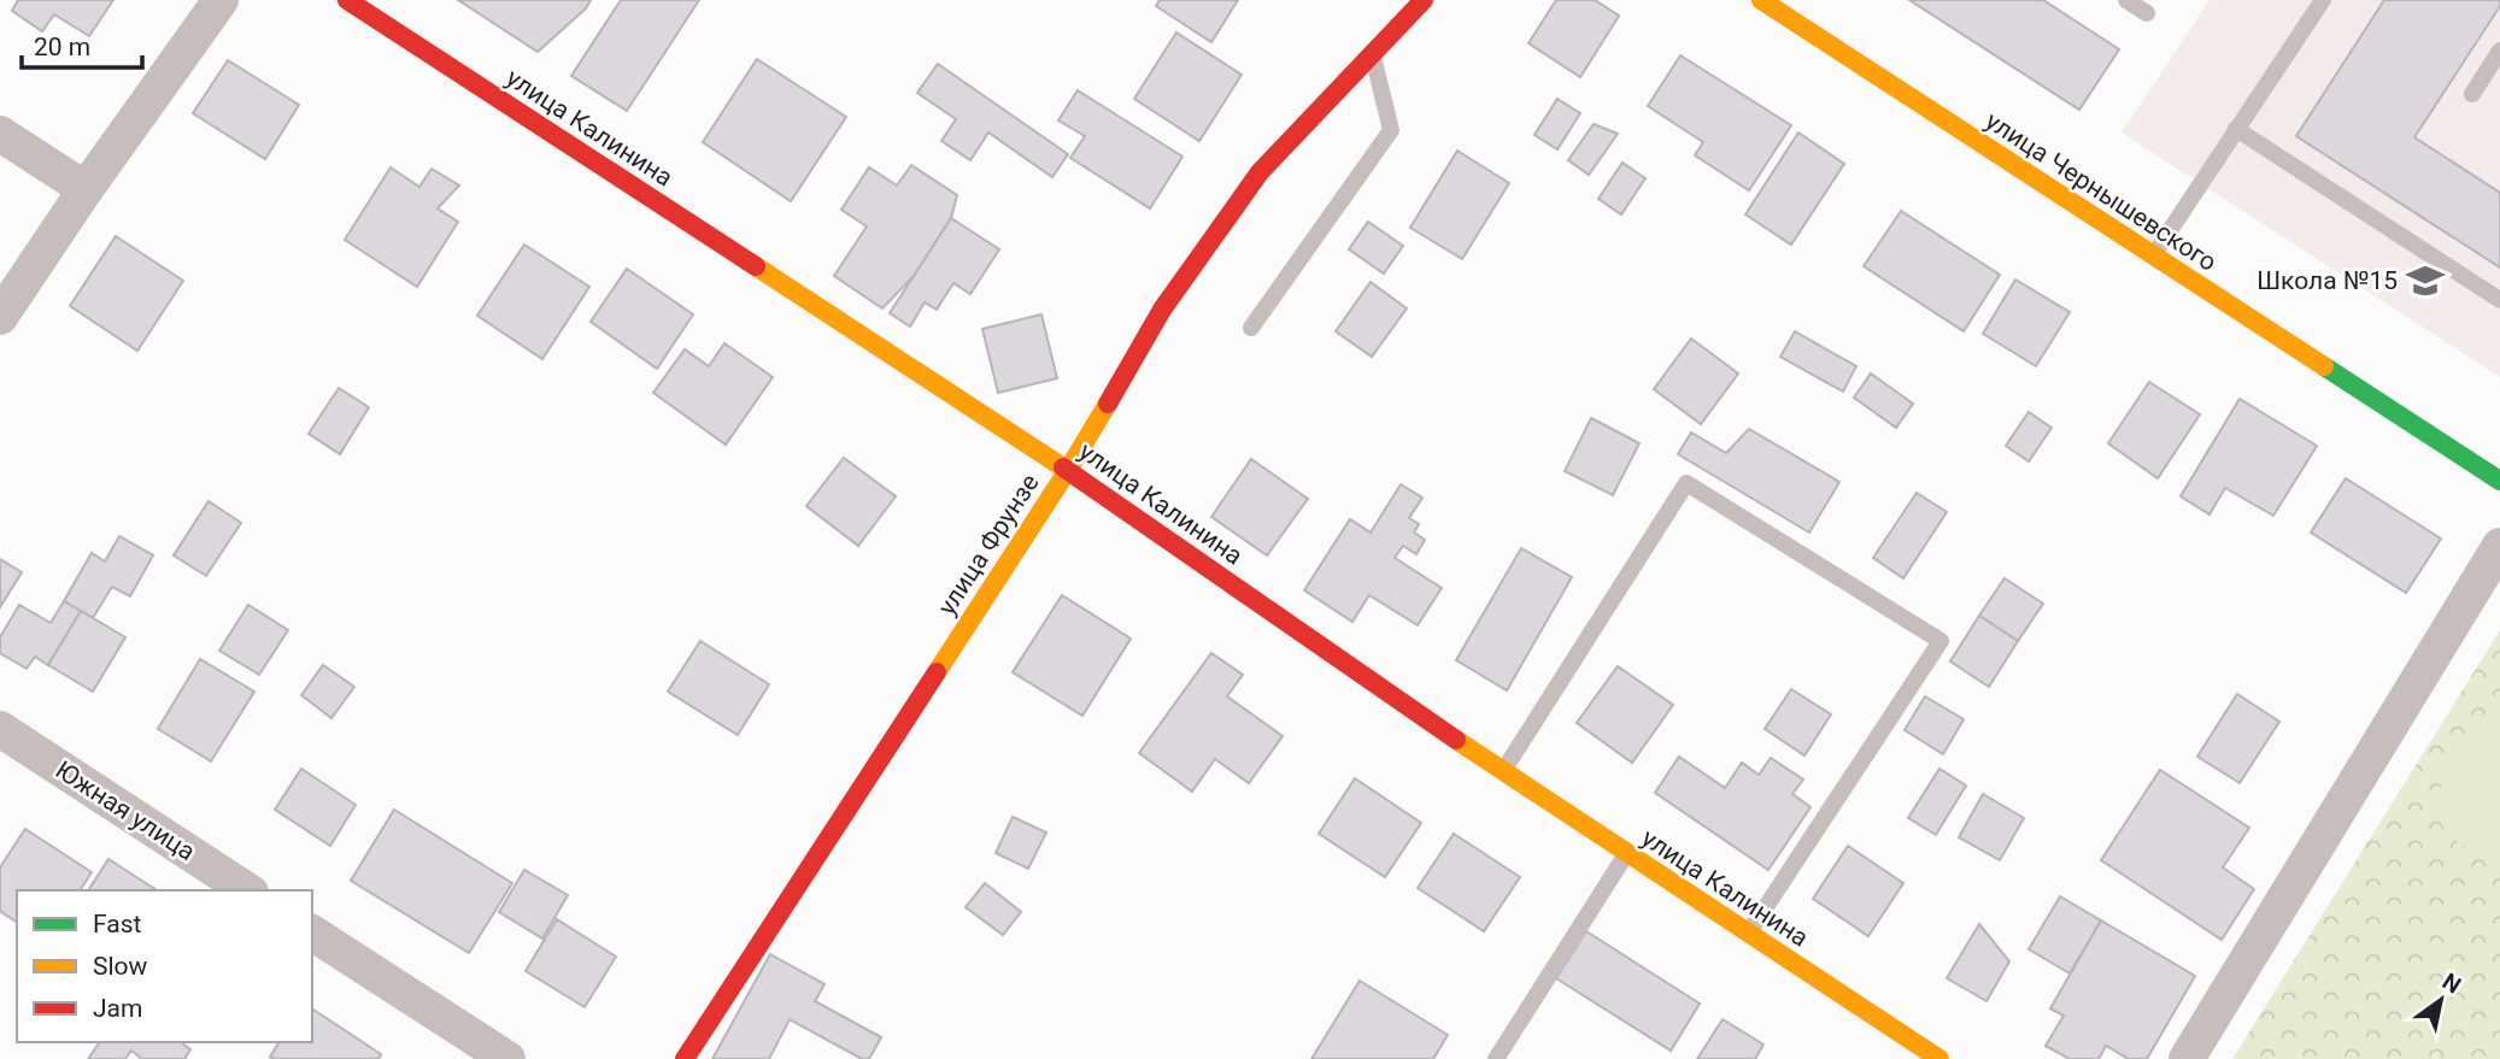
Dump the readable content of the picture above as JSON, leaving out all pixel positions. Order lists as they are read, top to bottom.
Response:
{
  "streets": {
    "street": [
      "улица Калинина",
      "улица Чернышевского",
      "улица Фрунзе",
      "Южная улица"
    ]
  },
  "crossings": [
    ["улица Калинина", "улица Фрунзе"]
  ],
  "places": {
    "school or university": ["Школа №15"]
  },
  "legend": ["Fast", "Slow", "Jam"],
  "scale_bar": "20 m",
  "north": "top right"
}
